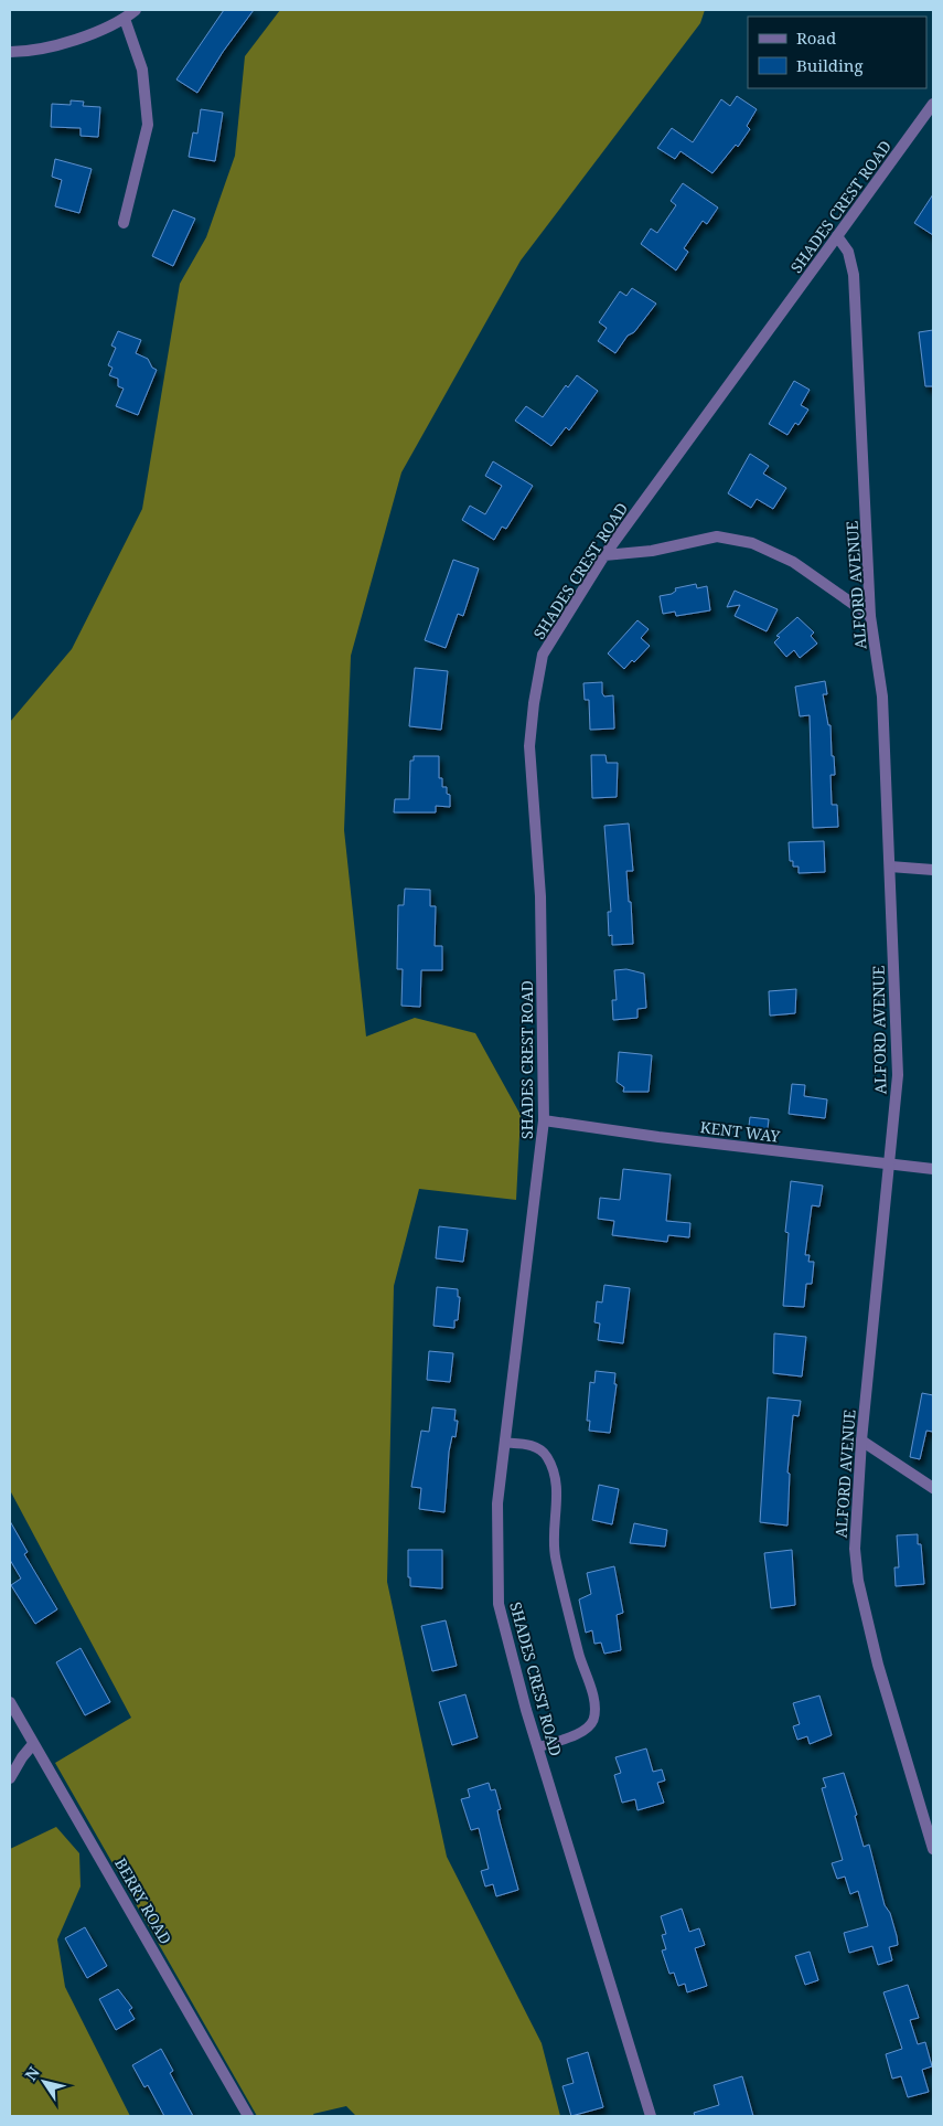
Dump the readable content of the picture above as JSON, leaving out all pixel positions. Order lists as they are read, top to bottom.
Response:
{
  "streets": {
    "street": [
      "SHADES CREST ROAD",
      "ALFORD AVENUE",
      "KENT WAY",
      "BERRY ROAD"
    ]
  },
  "crossings": [
    ["SHADES CREST ROAD", "ALFORD AVENUE"],
    ["SHADES CREST ROAD", "KENT WAY"],
    ["ALFORD AVENUE", "KENT WAY"]
  ],
  "legend": ["Road", "Building"],
  "north": "top left"
}
